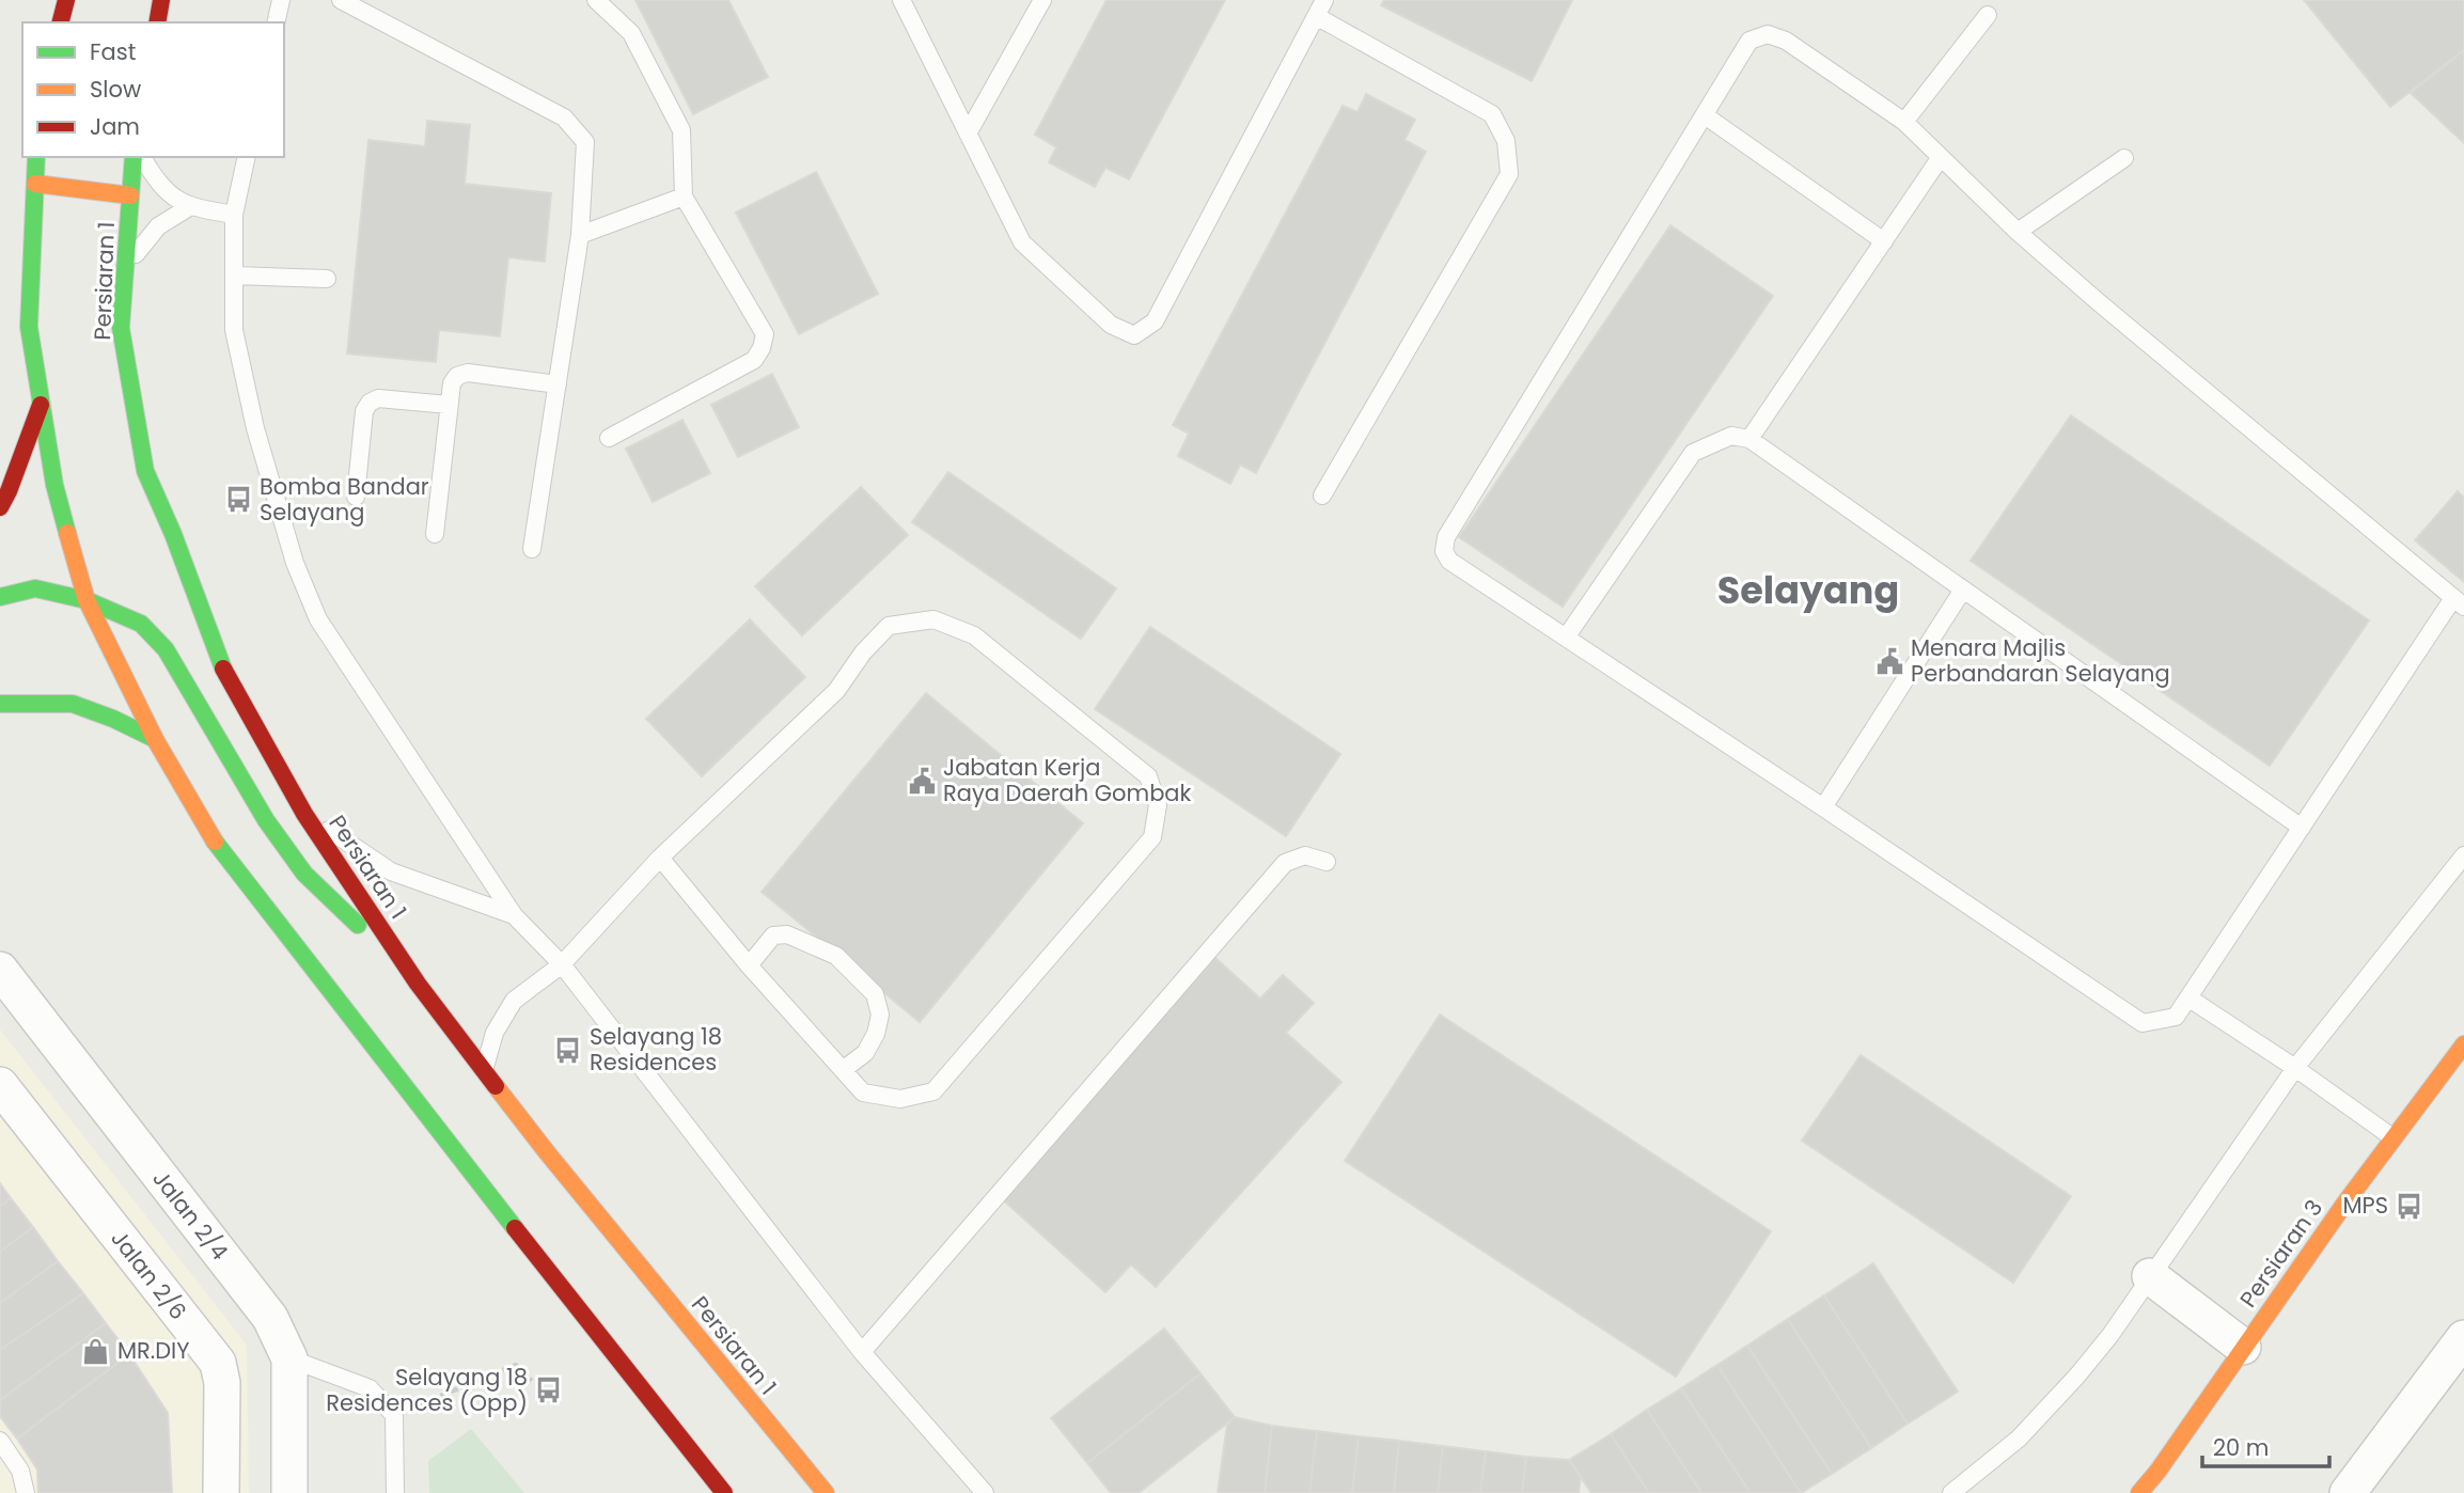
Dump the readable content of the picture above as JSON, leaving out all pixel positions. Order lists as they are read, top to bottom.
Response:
{
  "streets": {
    "main road": ["Persiaran 1", "Persiaran 3"],
    "street": ["Jalan 2/4", "Jalan 2/6"]
  },
  "districts": ["Selayang"],
  "places": {
    "bus stop": [
      "Bomba Bandar Selayang",
      "Selayang 18 Residences",
      "MPS",
      "Selayang 18 Residences (Opp)"
    ],
    "public building": ["Menara Majlis Perbandaran Selayang", "Jabatan Kerja Raya Daerah Gombak"],
    "shop": ["MR.DIY"]
  },
  "legend": ["Fast", "Slow", "Jam"],
  "scale_bar": "20 m"
}
